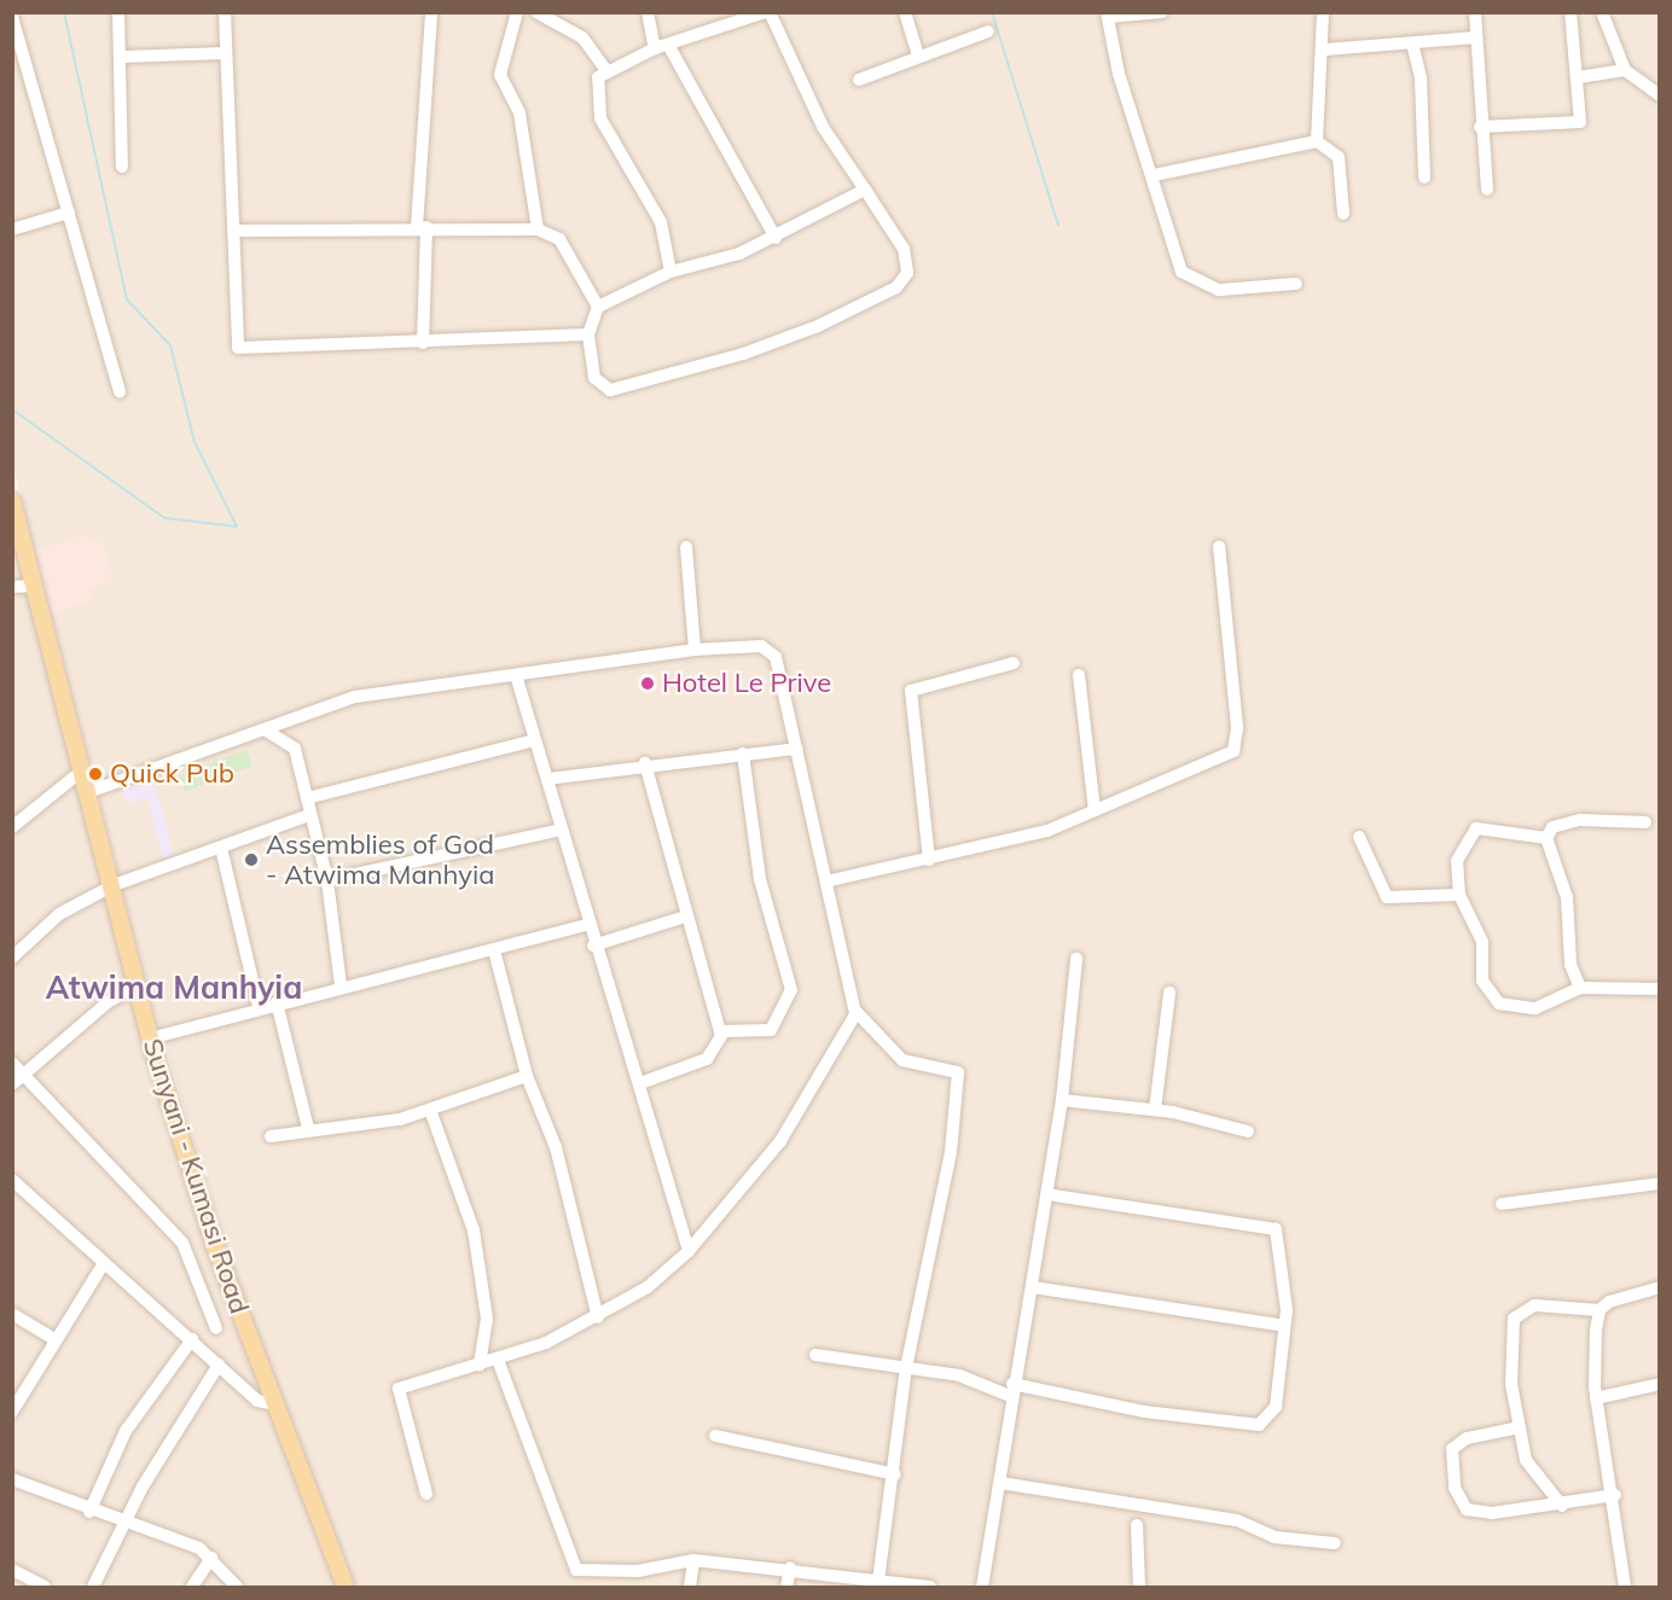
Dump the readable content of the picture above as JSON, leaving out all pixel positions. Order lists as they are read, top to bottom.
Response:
{
  "streets": {
    "main road": ["Sunyani - Kumasi Road"]
  },
  "districts": ["Atwima Manhyia"],
  "places": ["Hotel Le Prive", "Quick Pub", "Assemblies of God - Atwima Manhyia"]
}
